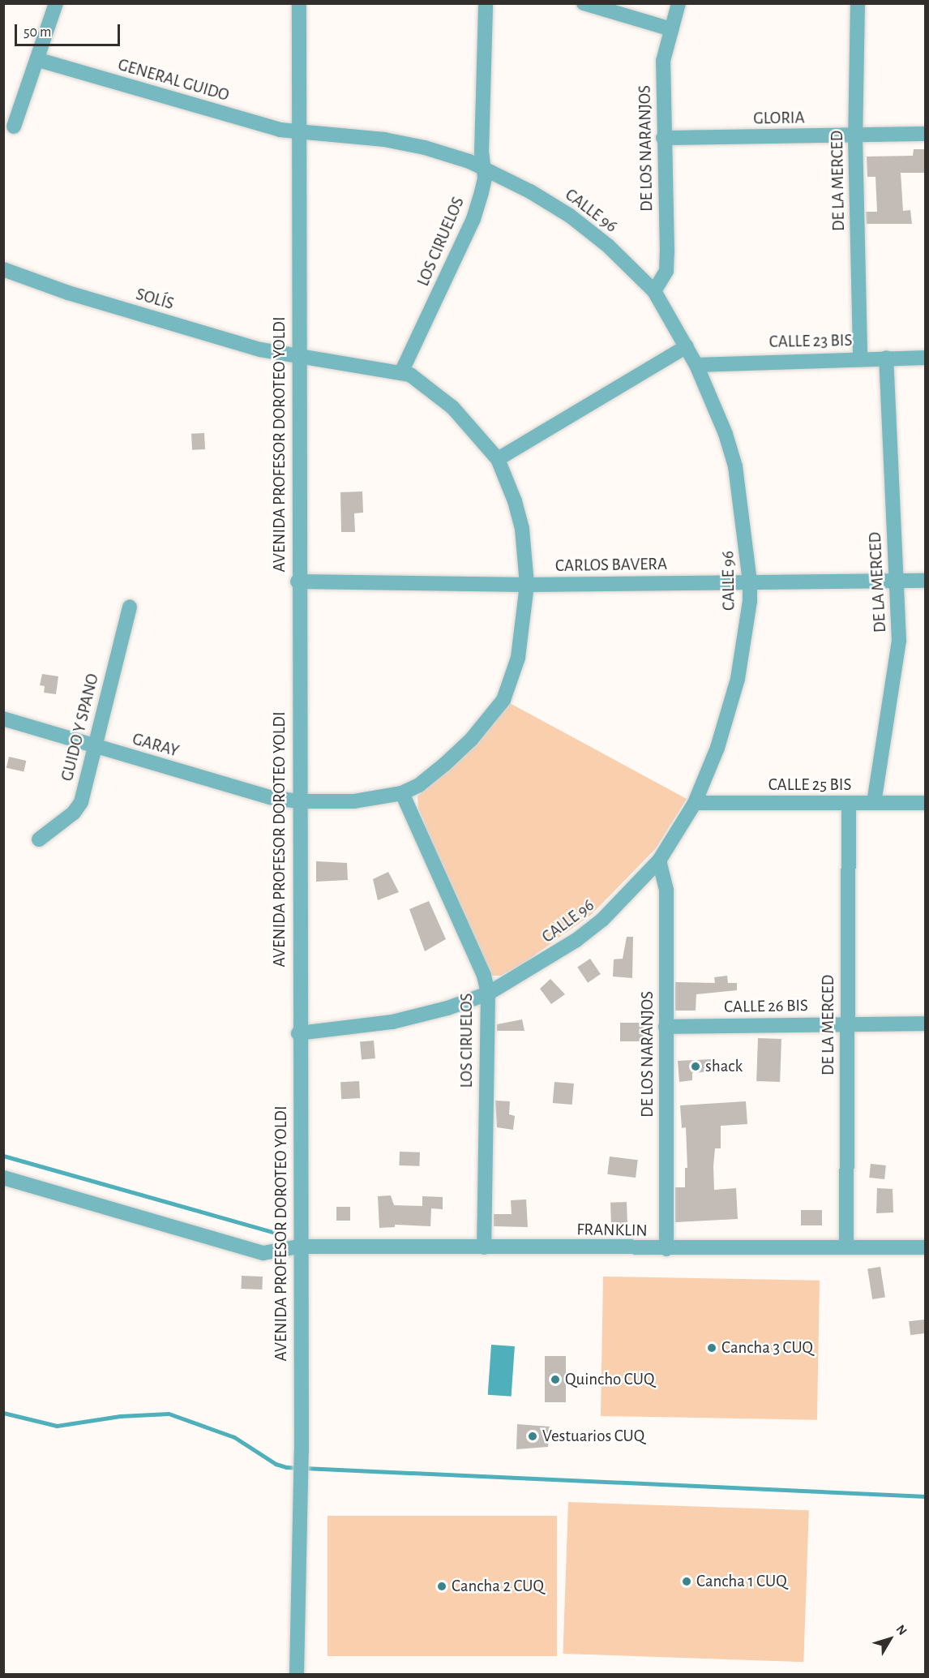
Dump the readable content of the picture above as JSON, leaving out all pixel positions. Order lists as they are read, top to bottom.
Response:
{
  "streets": {
    "street": [
      "GENERAL GUIDO",
      "GLORIA",
      "DE LOS NARANJOS",
      "DE LA MERCED",
      "CALLE 96",
      "LOS CIRUELOS",
      "SOLÍS",
      "CALLE 23 BIS",
      "AVENIDA PROFESOR DOROTEO YOLDI",
      "CARLOS BAVERA",
      "GUIDO Y SPANO",
      "GARAY",
      "CALLE 25 BIS",
      "CALLE 26 BIS",
      "FRANKLIN"
    ]
  },
  "crossings": [
    ["GENERAL GUIDO", "CALLE 96"],
    ["GENERAL GUIDO", "AVENIDA PROFESOR DOROTEO YOLDI"],
    ["GLORIA", "DE LOS NARANJOS"],
    ["GLORIA", "DE LA MERCED"],
    ["DE LOS NARANJOS", "CALLE 96"],
    ["DE LOS NARANJOS", "CALLE 26 BIS"],
    ["DE LOS NARANJOS", "FRANKLIN"],
    ["DE LA MERCED", "CALLE 23 BIS"],
    ["DE LA MERCED", "CARLOS BAVERA"],
    ["DE LA MERCED", "CALLE 25 BIS"],
    ["DE LA MERCED", "CALLE 26 BIS"],
    ["DE LA MERCED", "FRANKLIN"],
    ["CALLE 96", "LOS CIRUELOS"],
    ["CALLE 96", "CALLE 23 BIS"],
    ["CALLE 96", "AVENIDA PROFESOR DOROTEO YOLDI"],
    ["CALLE 96", "CARLOS BAVERA"],
    ["CALLE 96", "CALLE 25 BIS"],
    ["LOS CIRUELOS", "SOLÍS"],
    ["LOS CIRUELOS", "GARAY"],
    ["LOS CIRUELOS", "FRANKLIN"],
    ["SOLÍS", "AVENIDA PROFESOR DOROTEO YOLDI"],
    ["SOLÍS", "GARAY"],
    ["AVENIDA PROFESOR DOROTEO YOLDI", "CARLOS BAVERA"],
    ["AVENIDA PROFESOR DOROTEO YOLDI", "GARAY"],
    ["AVENIDA PROFESOR DOROTEO YOLDI", "FRANKLIN"],
    ["CARLOS BAVERA", "GARAY"],
    ["GUIDO Y SPANO", "GARAY"]
  ],
  "places": [
    "shack",
    "Cancha 3 CUQ",
    "Quincho CUQ",
    "Vestuarios CUQ",
    "Cancha 1 CUQ",
    "Cancha 2 CUQ"
  ],
  "scale_bar": "50 m",
  "north": "top right"
}
